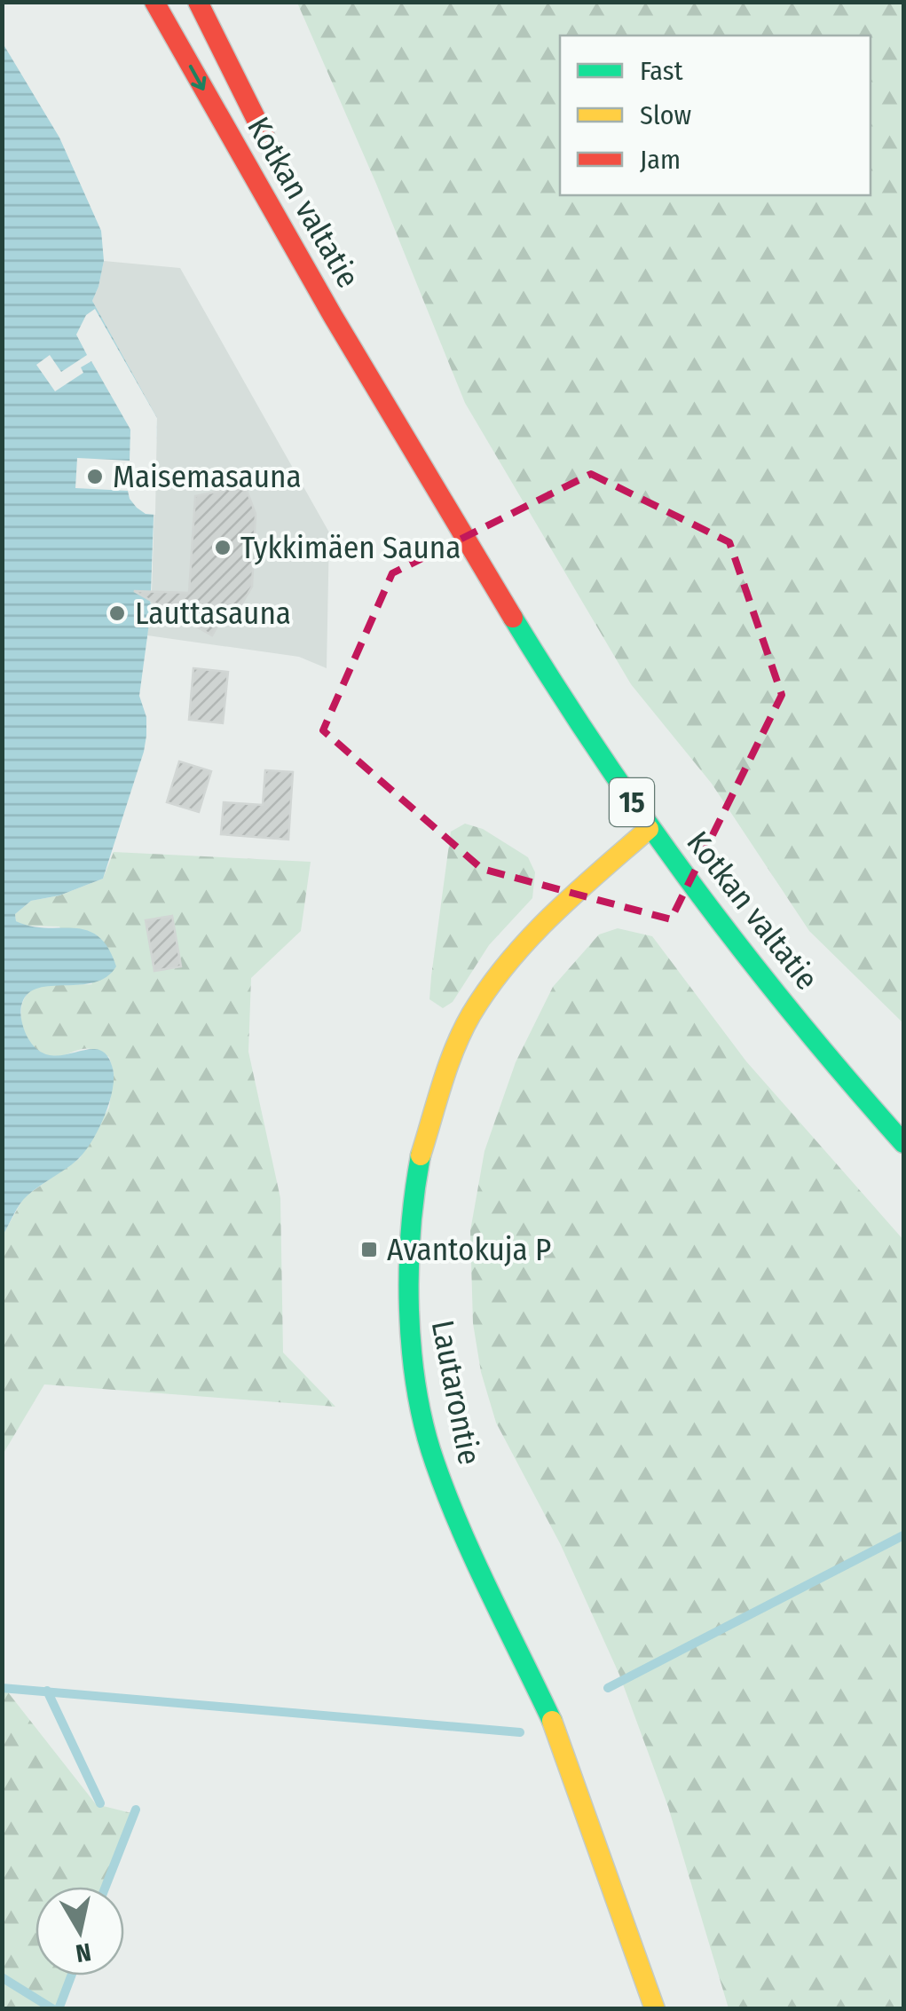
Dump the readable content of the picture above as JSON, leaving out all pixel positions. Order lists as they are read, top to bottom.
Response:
{
  "streets": {
    "main road": ["Kotkan valtatie", "15", "Lautarontie"]
  },
  "crossings": [
    ["Kotkan valtatie", "Lautarontie"]
  ],
  "places": {
    "other": ["Maisemasauna", "Tykkimäen Sauna", "Lauttasauna"],
    "transit": ["Avantokuja P"]
  },
  "legend": ["Fast", "Slow", "Jam"],
  "north": "bottom"
}
